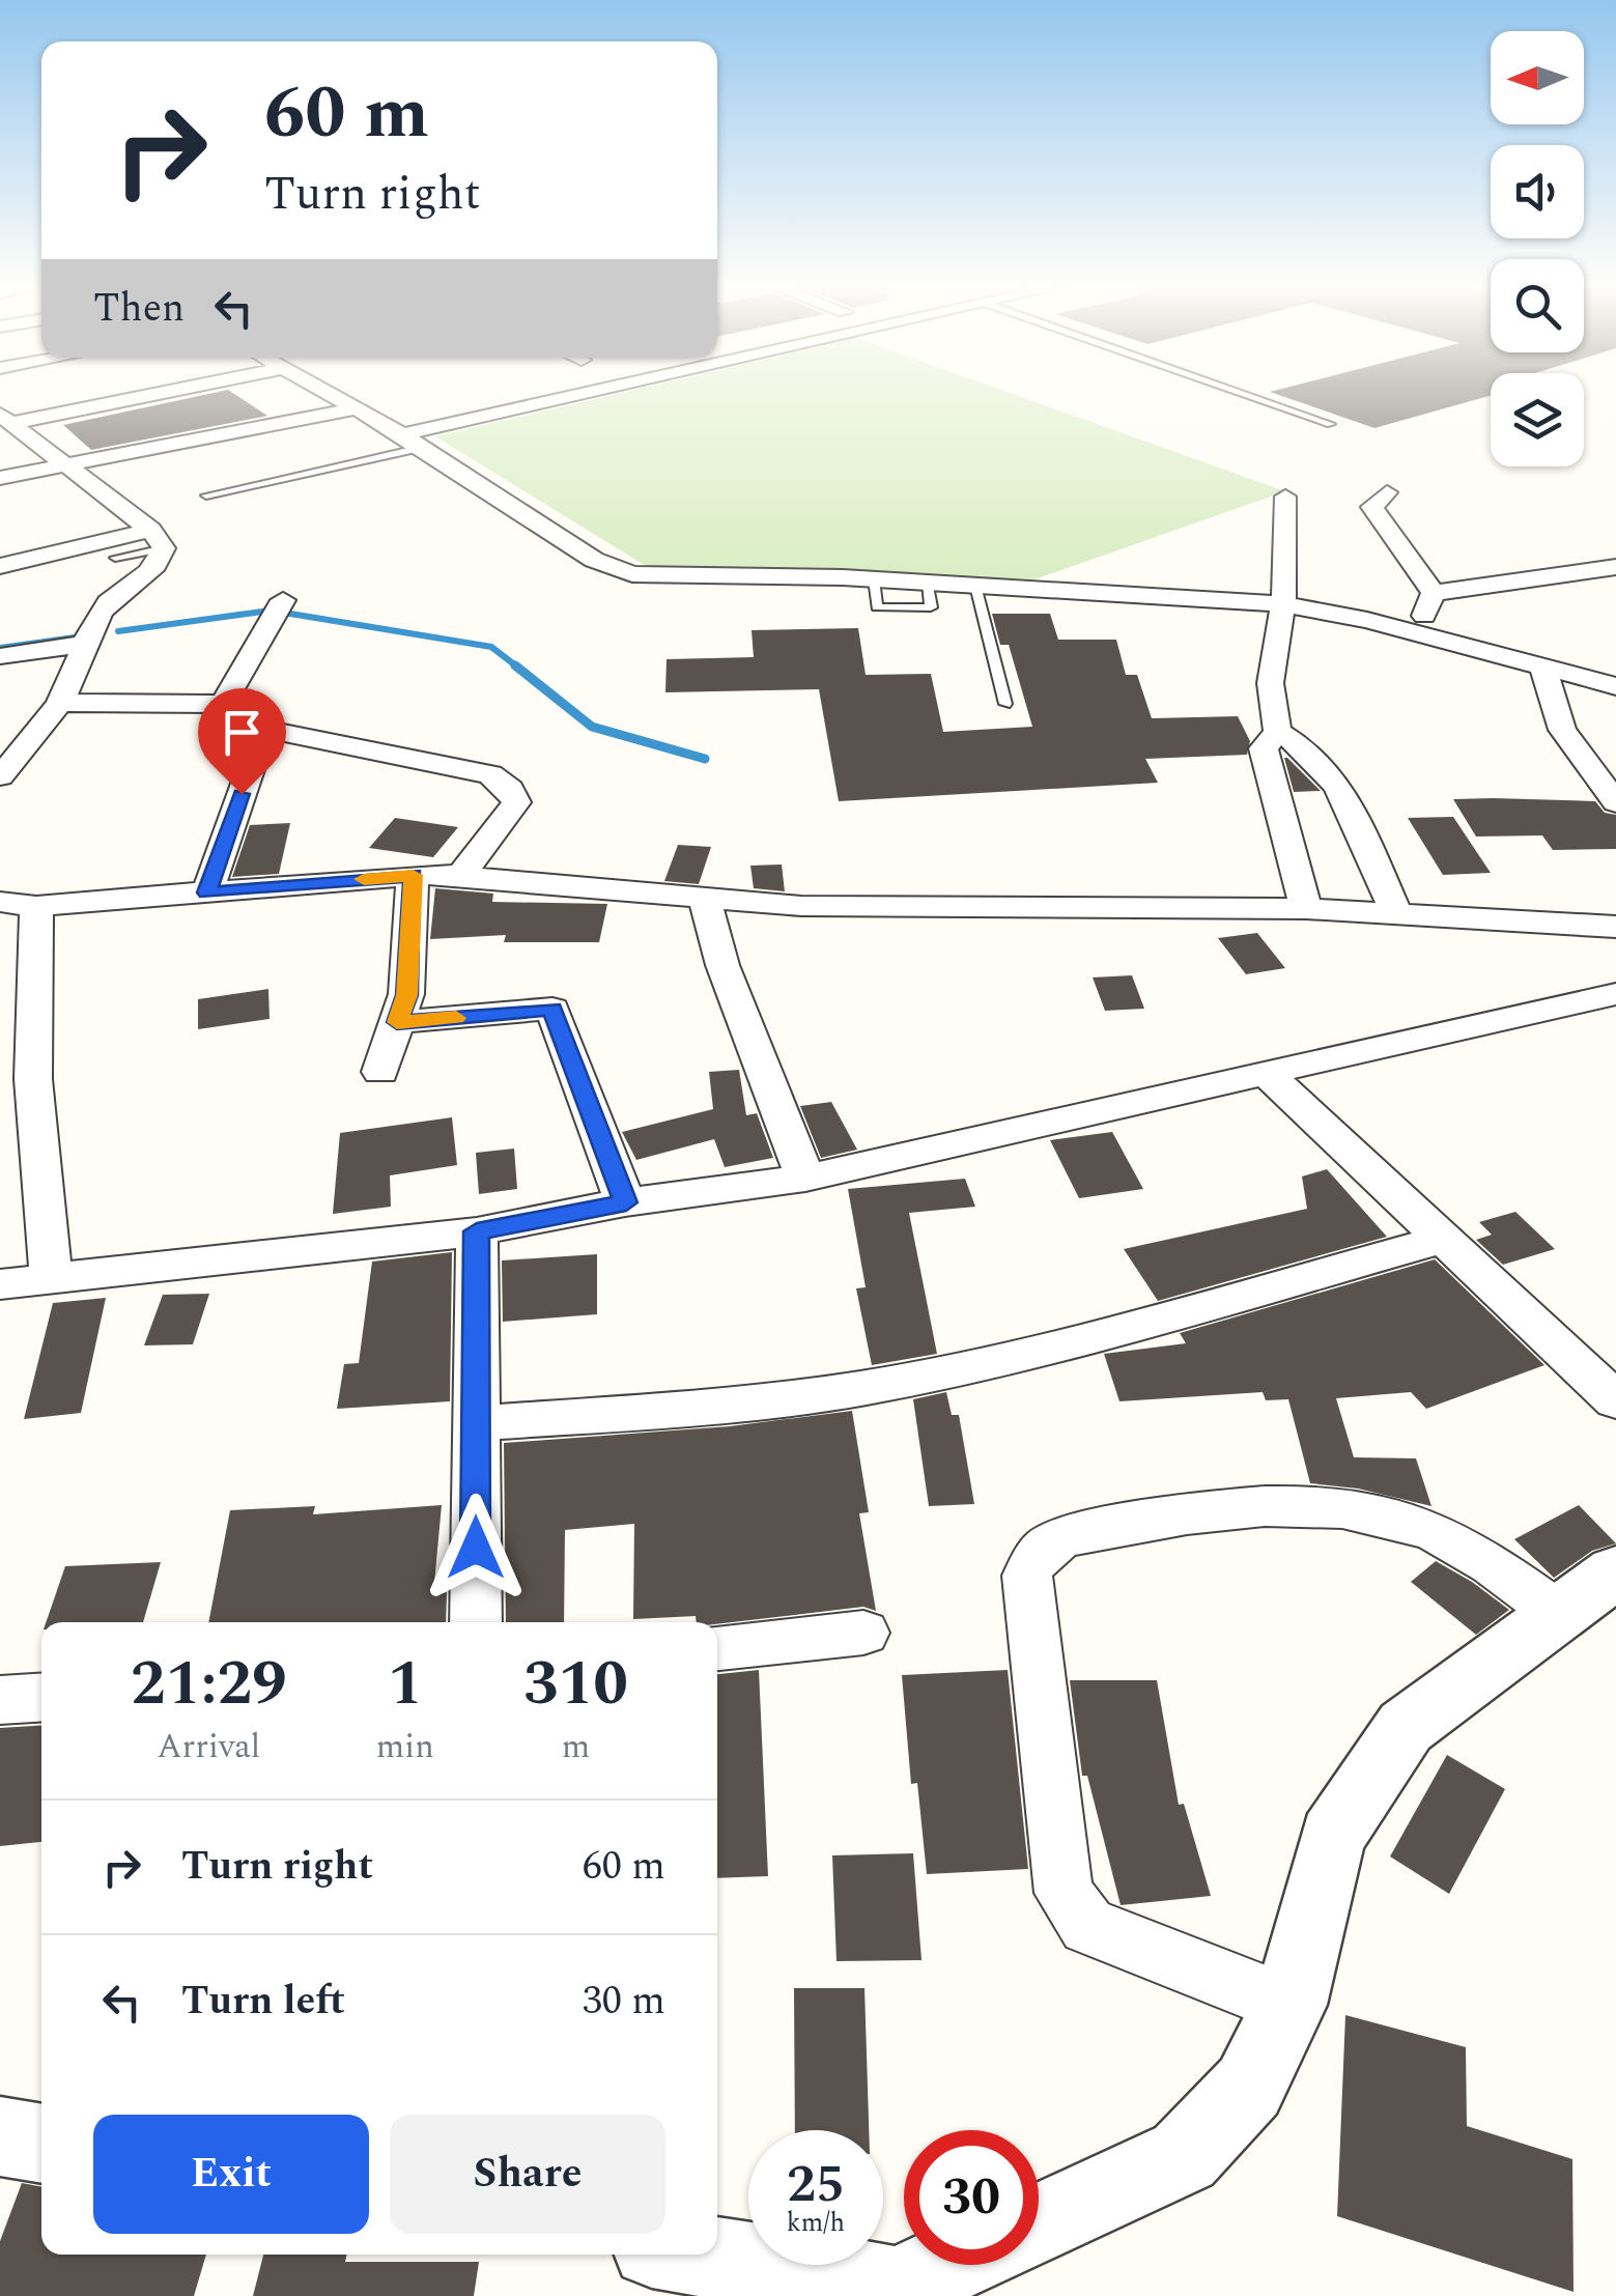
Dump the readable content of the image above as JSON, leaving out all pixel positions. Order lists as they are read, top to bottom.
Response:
{
  "north": "left",
  "page": {
    "turn": ["60 m", "Turn right"],
    "then": "Then",
    "eta": [
      "21:29",
      "Arrival",
      "1",
      "min",
      "310",
      "m"
    ],
    "list": [
      {
        "name": "Turn right",
        "value": "60 m"
      },
      {
        "name": "Turn left",
        "value": "30 m"
      }
    ],
    "buttons": ["Exit", "Share"],
    "speed": "25 km/h",
    "limit": "30"
  }
}
